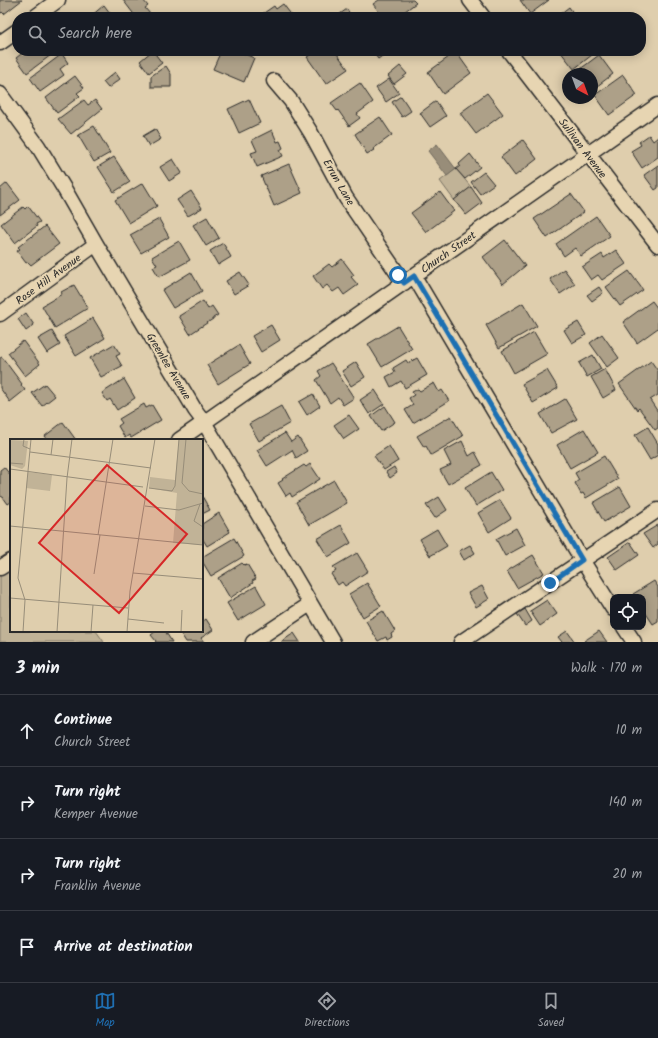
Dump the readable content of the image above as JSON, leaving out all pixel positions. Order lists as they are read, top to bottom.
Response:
{
  "streets": {
    "street": [
      "Sullivan Avenue",
      "Errun Lane",
      "Church Street",
      "Rose Hill Avenue",
      "Greenlee Avenue"
    ]
  },
  "crossings": [
    ["Sullivan Avenue", "Church Street"],
    ["Errun Lane", "Church Street"],
    ["Church Street", "Greenlee Avenue"],
    ["Rose Hill Avenue", "Greenlee Avenue"]
  ],
  "north": "bottom right",
  "page": {
    "search": "Search here",
    "heading": ["3 min", "Walk · 170 m"],
    "list": [
      ["Continue", "Church Street", "10 m"],
      ["Turn right", "Kemper Avenue", "140 m"],
      ["Turn right", "Franklin Avenue", "20 m"],
      "Arrive at destination"
    ],
    "nav": ["Map", "Directions", "Saved"]
  }
}
